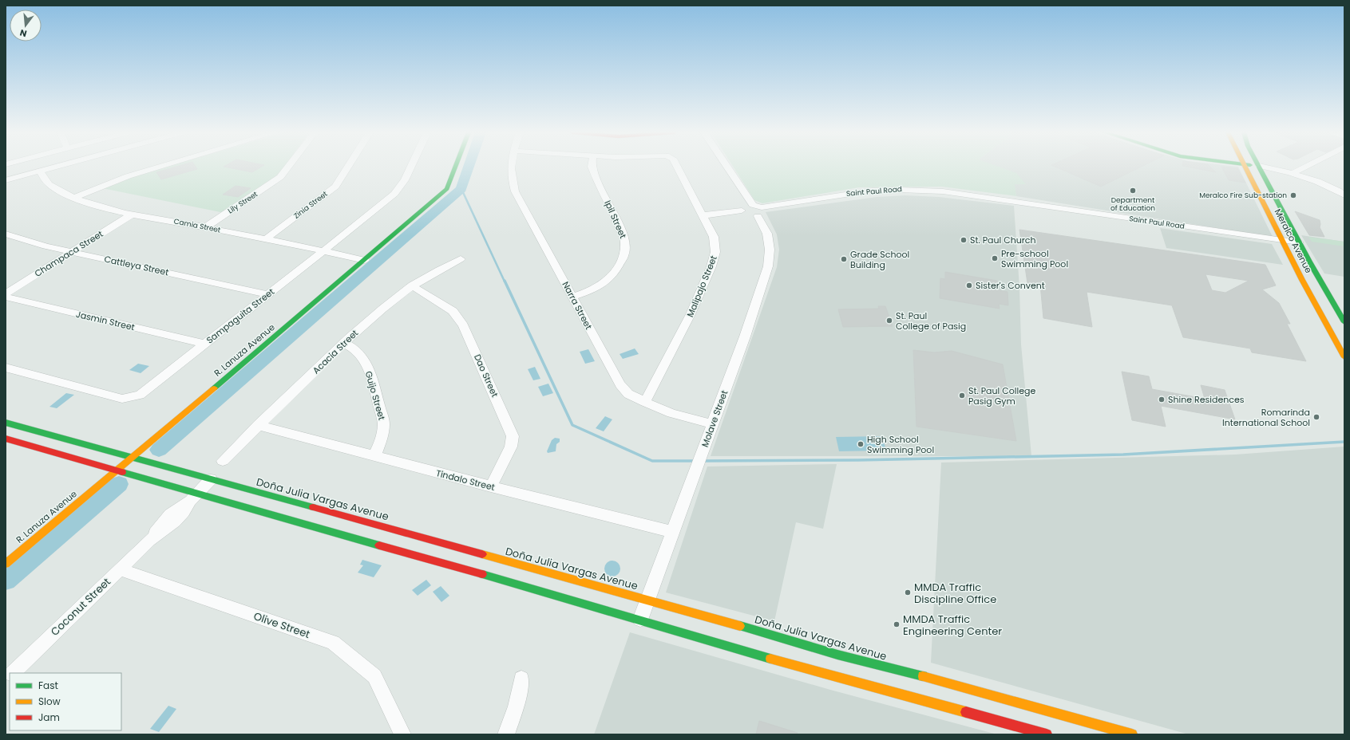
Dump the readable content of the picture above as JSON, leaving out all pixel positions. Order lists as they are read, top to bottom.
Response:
{
  "streets": {
    "main road": ["Meralco Avenue", "R. Lanuza Avenue", "Doña Julia Vargas Avenue"],
    "street": [
      "Saint Paul Road",
      "Lily Street",
      "Zinia Street",
      "Ipil Street",
      "Camia Street",
      "Champaca Street",
      "Cattleya Street",
      "Malipajo Street",
      "Narra Street",
      "Sampaguita Street",
      "Jasmin Street",
      "Acacia Street",
      "Dao Street",
      "Guijo Street",
      "Molave Street",
      "Tindalo Street",
      "Coconut Street",
      "Olive Street"
    ]
  },
  "crossings": [
    ["Saint Paul Road", "Meralco Avenue"],
    ["Saint Paul Road", "Molave Street"],
    ["Lily Street", "Camia Street"],
    ["Zinia Street", "Camia Street"],
    ["Ipil Street", "Narra Street"],
    ["Camia Street", "Champaca Street"],
    ["Camia Street", "Sampaguita Street"],
    ["Camia Street", "R. Lanuza Avenue"],
    ["Champaca Street", "Cattleya Street"],
    ["Cattleya Street", "Sampaguita Street"],
    ["Malipajo Street", "Narra Street"],
    ["Narra Street", "Molave Street"],
    ["Sampaguita Street", "Jasmin Street"],
    ["R. Lanuza Avenue", "Doña Julia Vargas Avenue"],
    ["Acacia Street", "Dao Street"],
    ["Acacia Street", "Guijo Street"],
    ["Acacia Street", "Tindalo Street"],
    ["Dao Street", "Tindalo Street"],
    ["Guijo Street", "Tindalo Street"],
    ["Molave Street", "Tindalo Street"],
    ["Molave Street", "Doña Julia Vargas Avenue"],
    ["Doña Julia Vargas Avenue", "Coconut Street"],
    ["Coconut Street", "Olive Street"]
  ],
  "places": [
    "Department of Education",
    "Meralco Fire Sub-station",
    "St. Paul Church",
    "Pre-school Swimming Pool",
    "Grade School Building",
    "Sister's Convent",
    "St. Paul College of Pasig",
    "St. Paul College Pasig Gym",
    "Shine Residences",
    "Romarinda International School",
    "High School Swimming Pool",
    "MMDA Traffic Discipline Office",
    "MMDA Traffic Engineering Center"
  ],
  "legend": ["Fast", "Slow", "Jam"],
  "north": "bottom"
}
